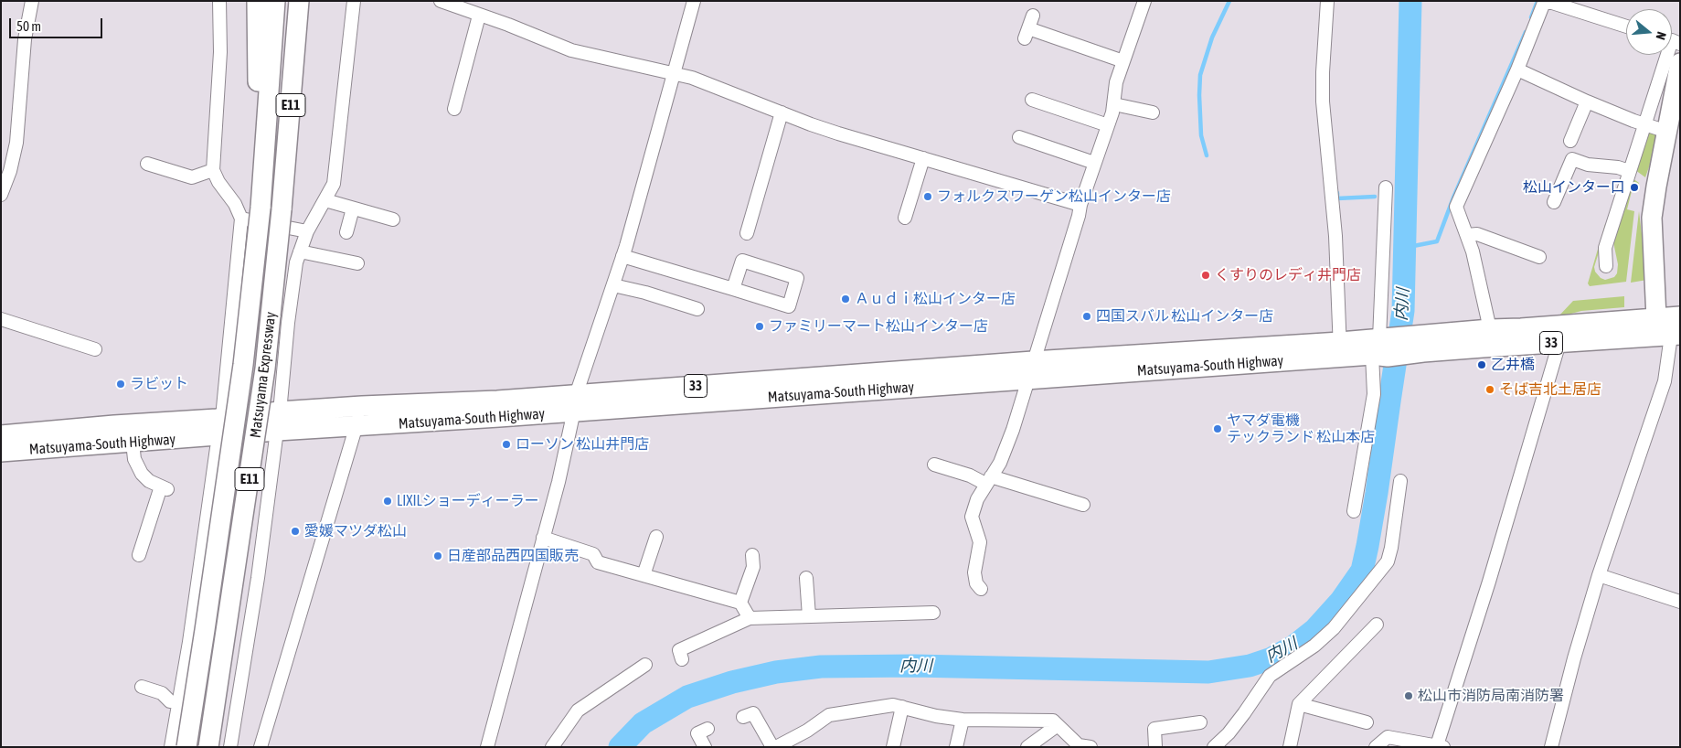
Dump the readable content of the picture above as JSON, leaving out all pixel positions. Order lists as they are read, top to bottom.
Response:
{
  "streets": {
    "highway": [
      "E11",
      "33",
      "Matsuyama-South Highway",
      "Matsuyama Expressway"
    ]
  },
  "crossings": [
    ["E11", "Matsuyama Expressway"],
    ["33", "Matsuyama-South Highway"]
  ],
  "water": ["内川"],
  "places": [
    "松山インター口",
    "フォルクスワーゲン松山インター店",
    "くすりのレディ井門店",
    "Ａｕｄｉ松山インター店",
    "四国スバル 松山インター店",
    "ファミリーマート松山インター店",
    "乙井橋",
    "ラビット",
    "そば吉北土居店",
    "ヤマダ電機 テックランド 松山本店",
    "ローソン 松山井門店",
    "LIXILショーディーラー",
    "愛媛マツダ松山",
    "日産部品西四国販売",
    "松山市消防局南消防署"
  ],
  "scale_bar": "50 m",
  "north": "right"
}
